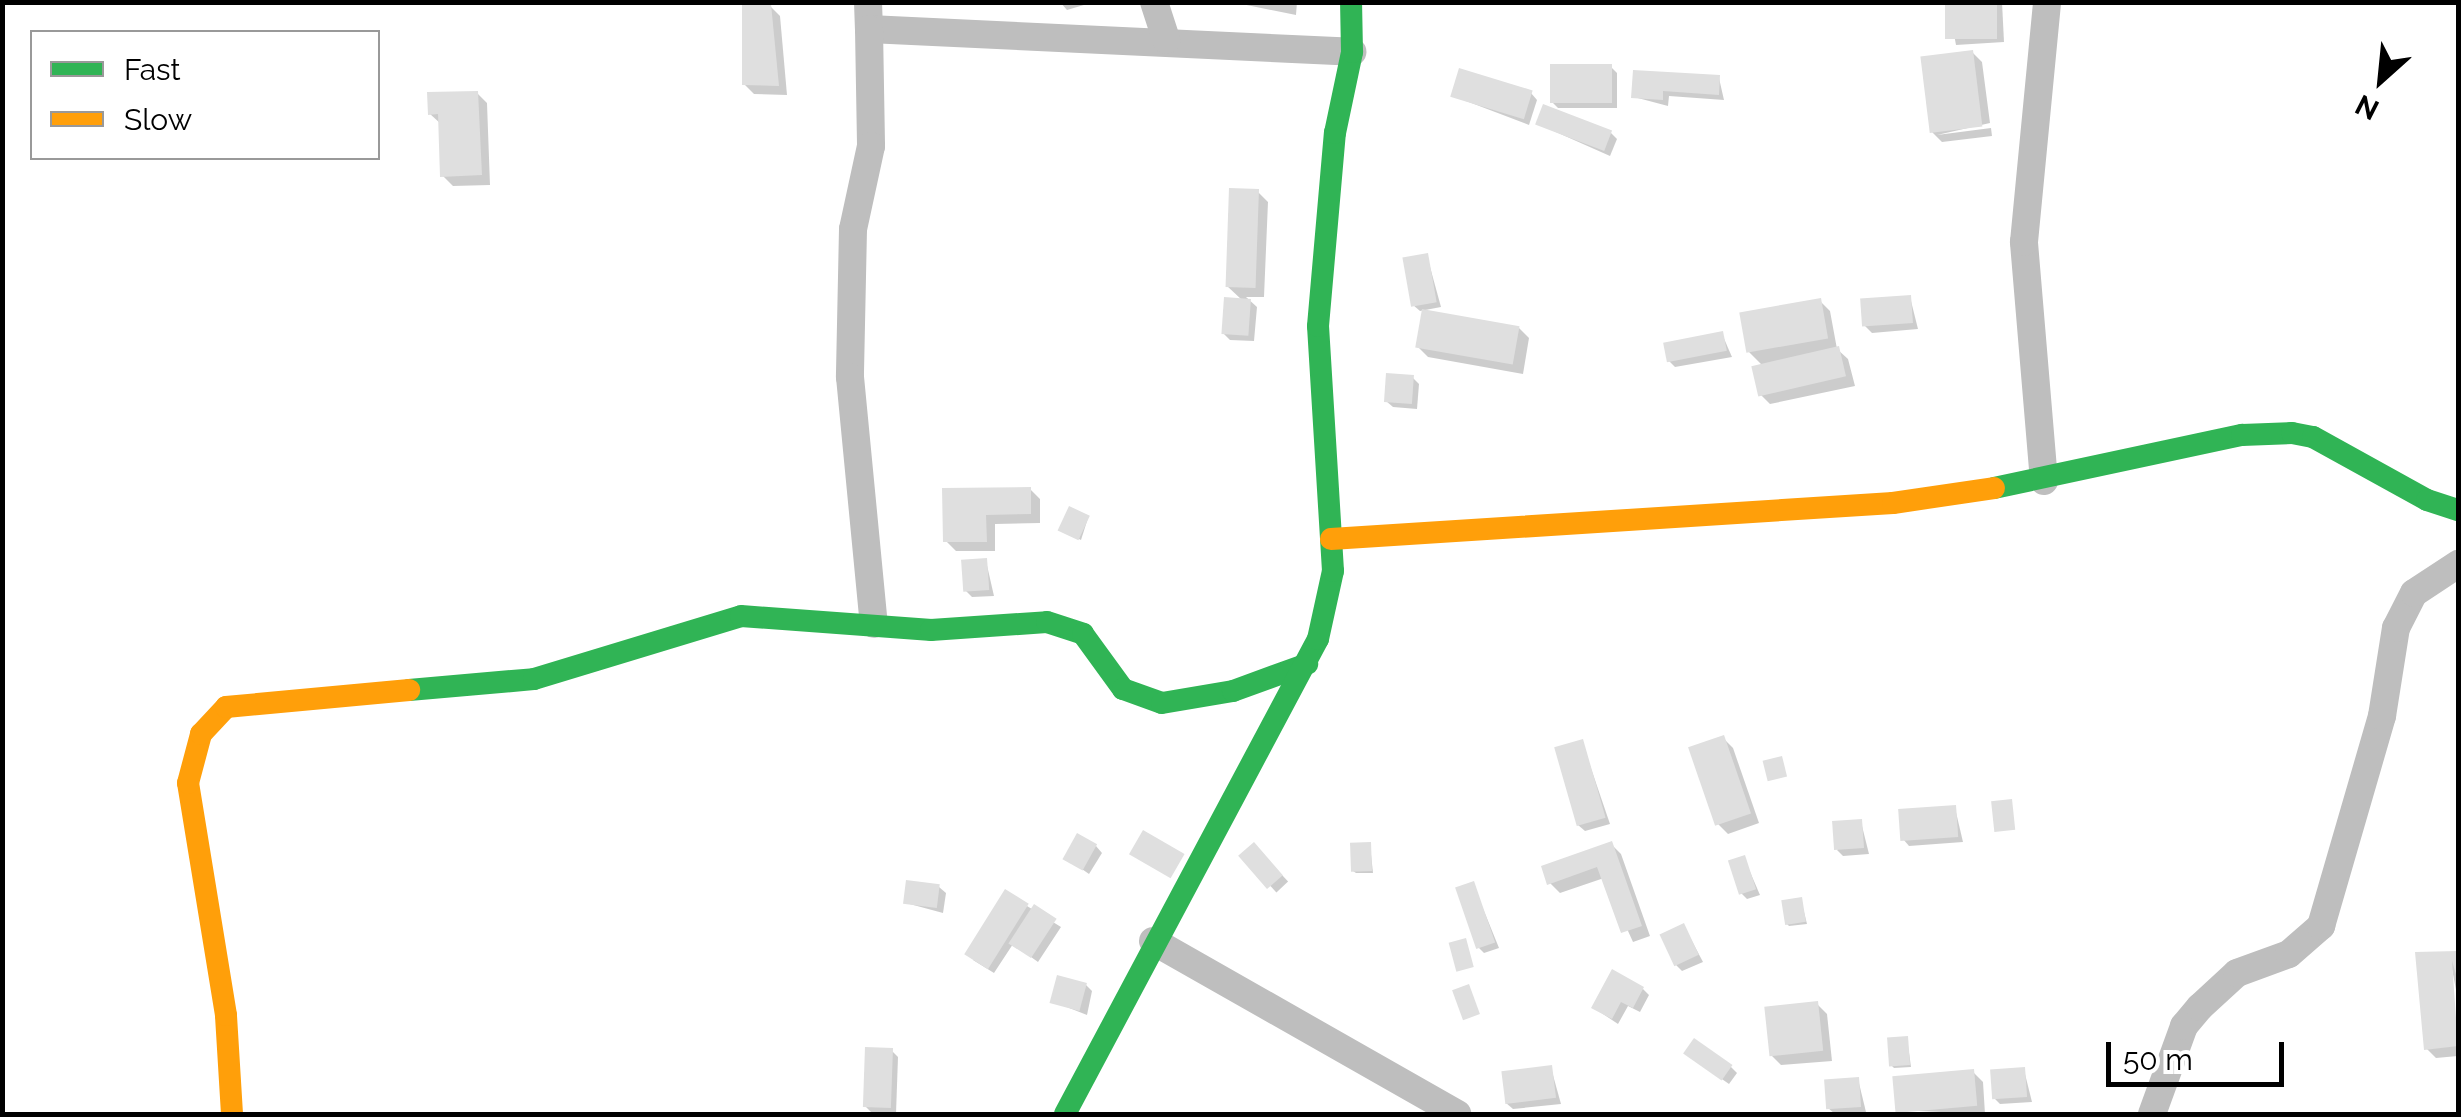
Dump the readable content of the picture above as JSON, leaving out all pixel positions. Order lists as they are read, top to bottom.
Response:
{
  "legend": ["Fast", "Slow"],
  "scale_bar": "50 m",
  "north": "bottom left"
}
